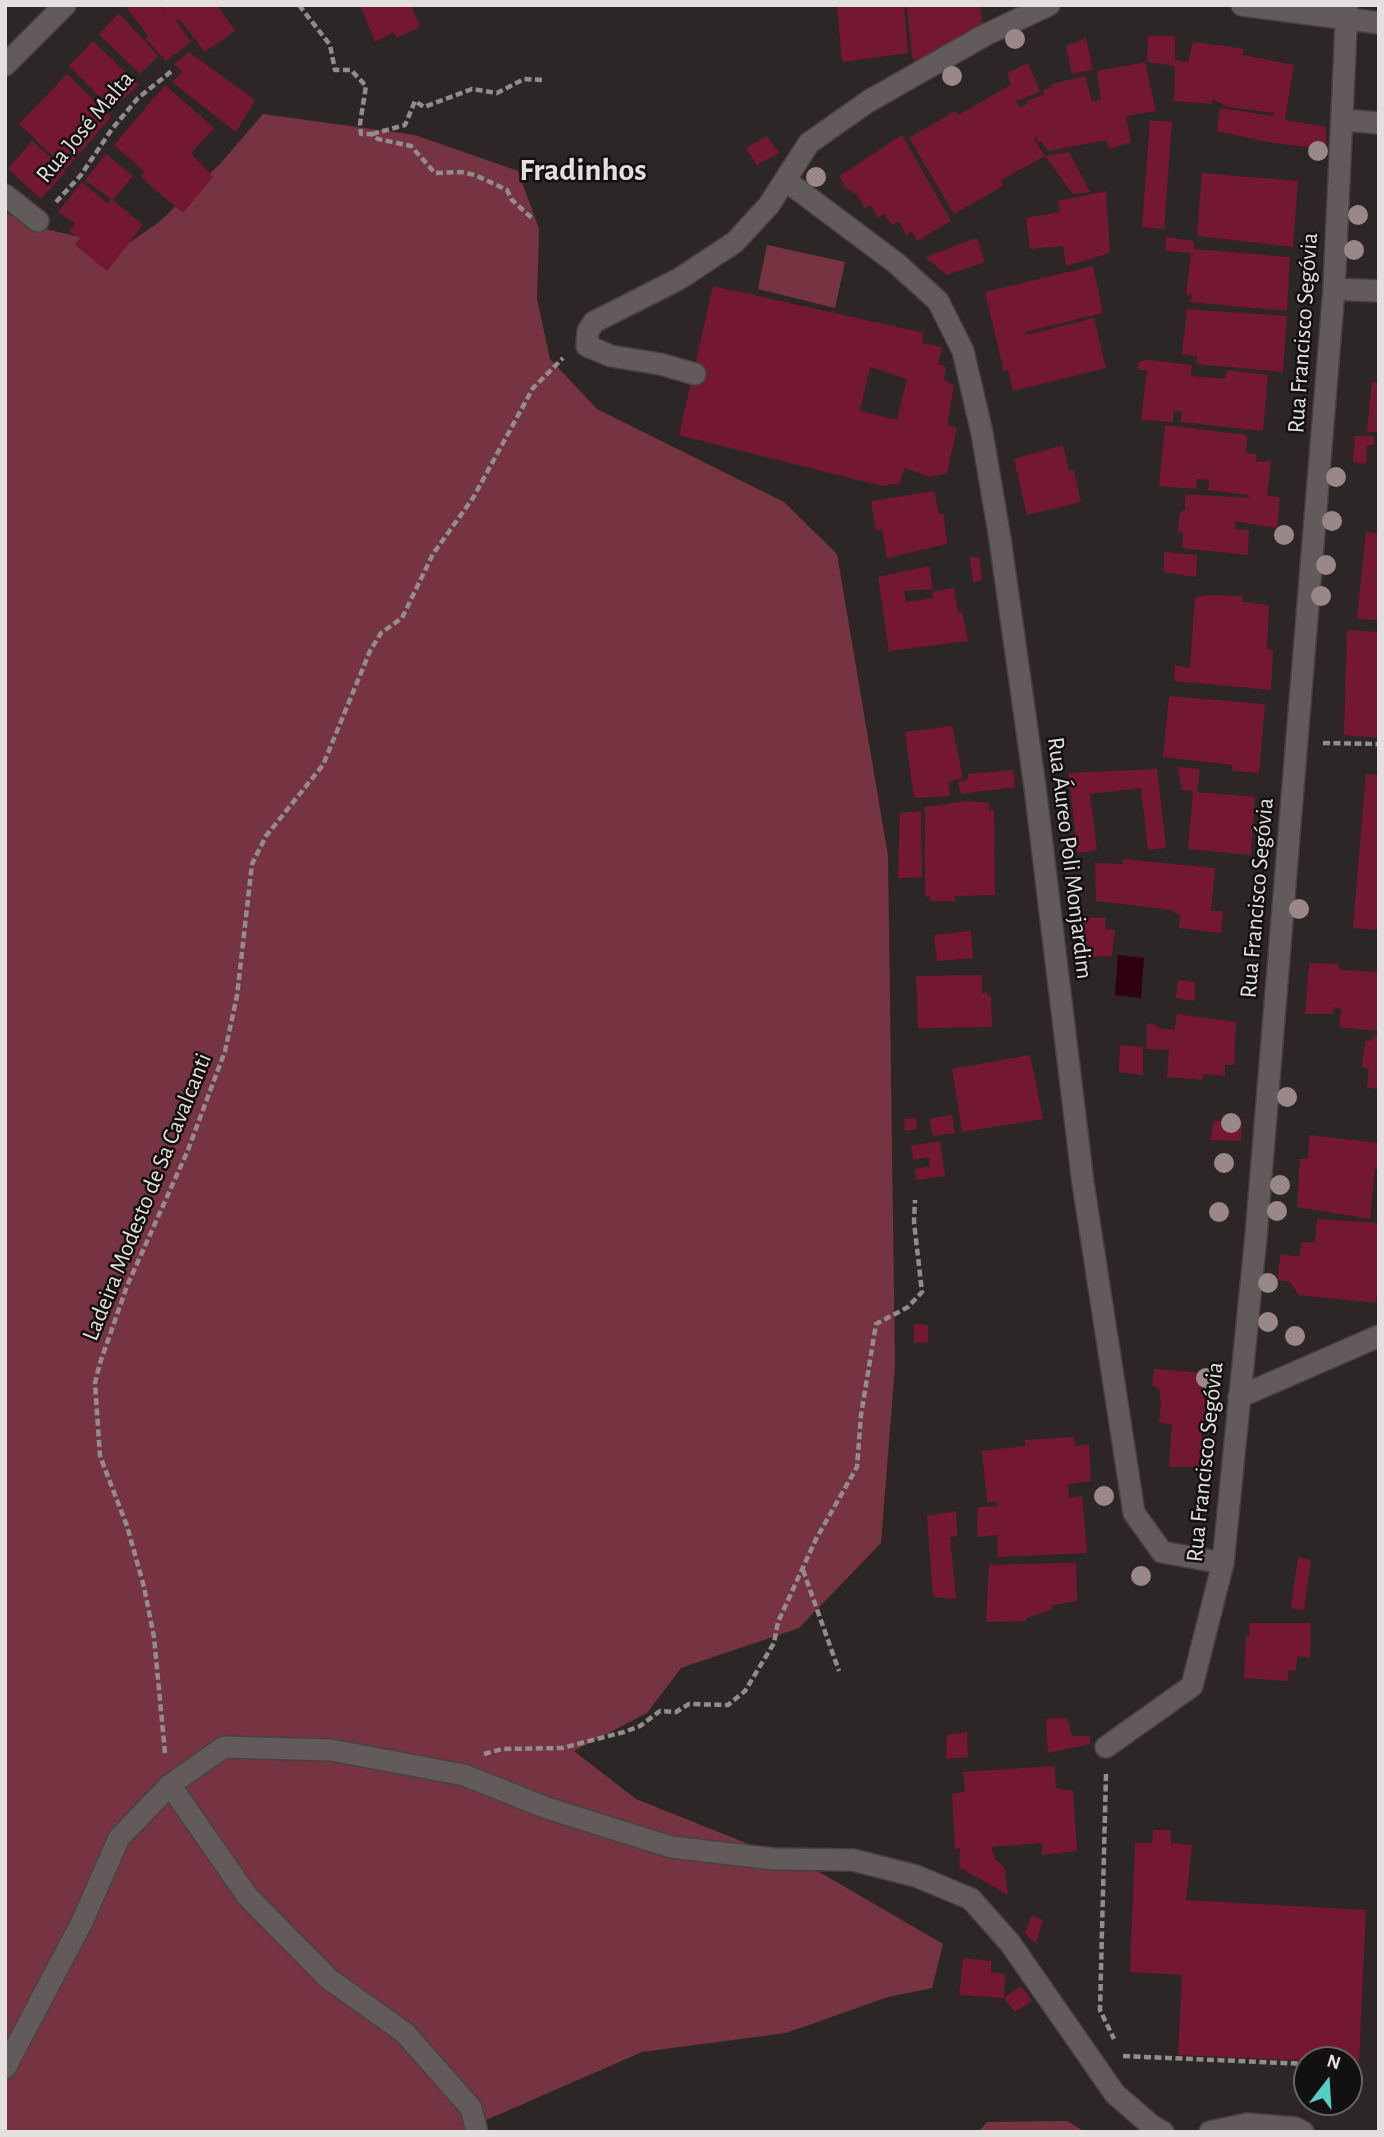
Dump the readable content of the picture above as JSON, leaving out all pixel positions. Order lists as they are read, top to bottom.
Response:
{
  "streets": {
    "street": ["Rua José Malta", "Rua Francisco Segóvia", "Rua Áureo Poli Monjardim"],
    "path": ["Ladeira Modesto de Sa Cavalcanti"]
  },
  "crossings": [
    ["Rua Francisco Segóvia", "Rua Áureo Poli Monjardim"]
  ],
  "districts": ["Fradinhos"],
  "north": "top"
}
